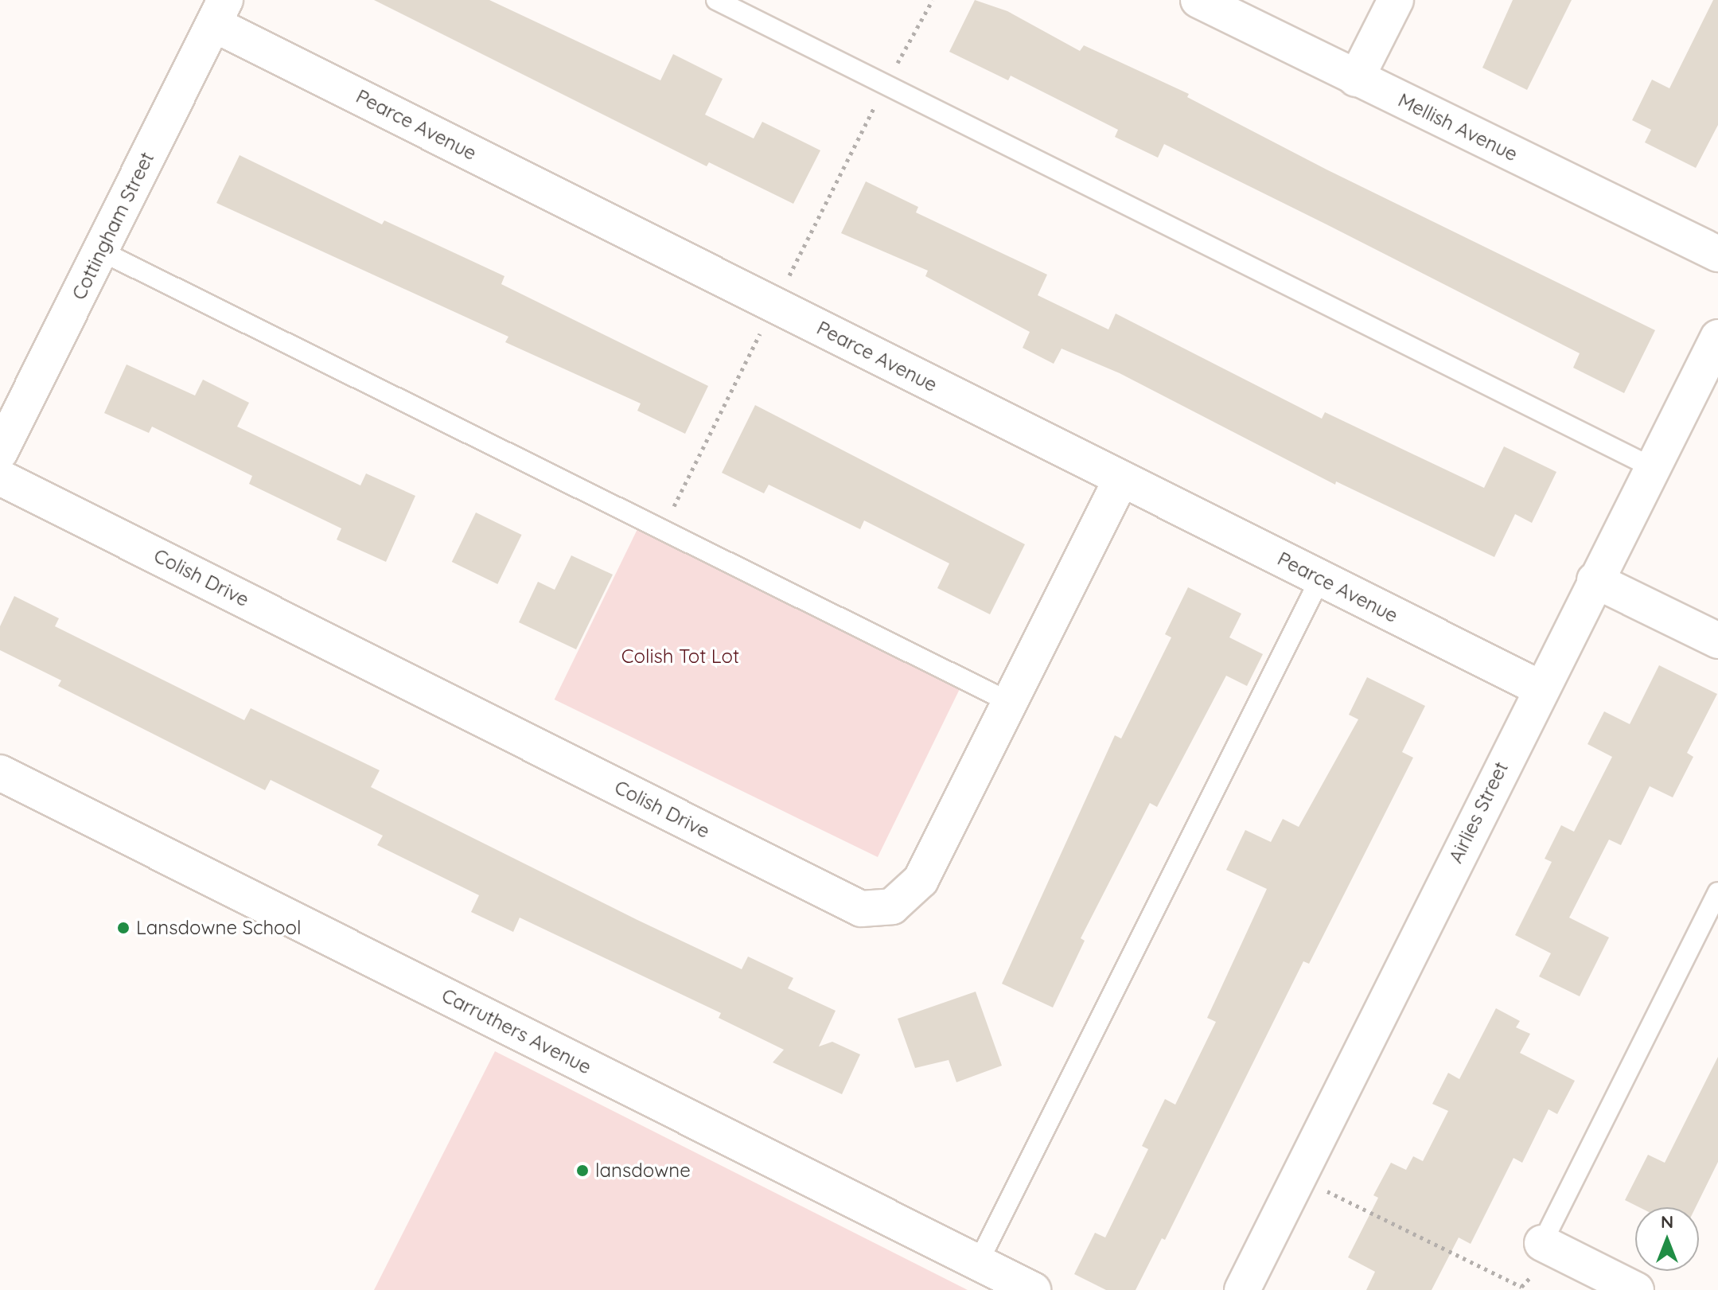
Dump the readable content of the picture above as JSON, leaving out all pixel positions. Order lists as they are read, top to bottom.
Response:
{
  "streets": {
    "street": [
      "Pearce Avenue",
      "Mellish Avenue",
      "Cottingham Street",
      "Colish Drive",
      "Airlies Street",
      "Carruthers Avenue"
    ]
  },
  "crossings": [
    ["Pearce Avenue", "Cottingham Street"],
    ["Pearce Avenue", "Colish Drive"],
    ["Pearce Avenue", "Airlies Street"]
  ],
  "parks": ["Colish Tot Lot"],
  "places": ["Lansdowne School", "lansdowne"],
  "north": "top"
}
